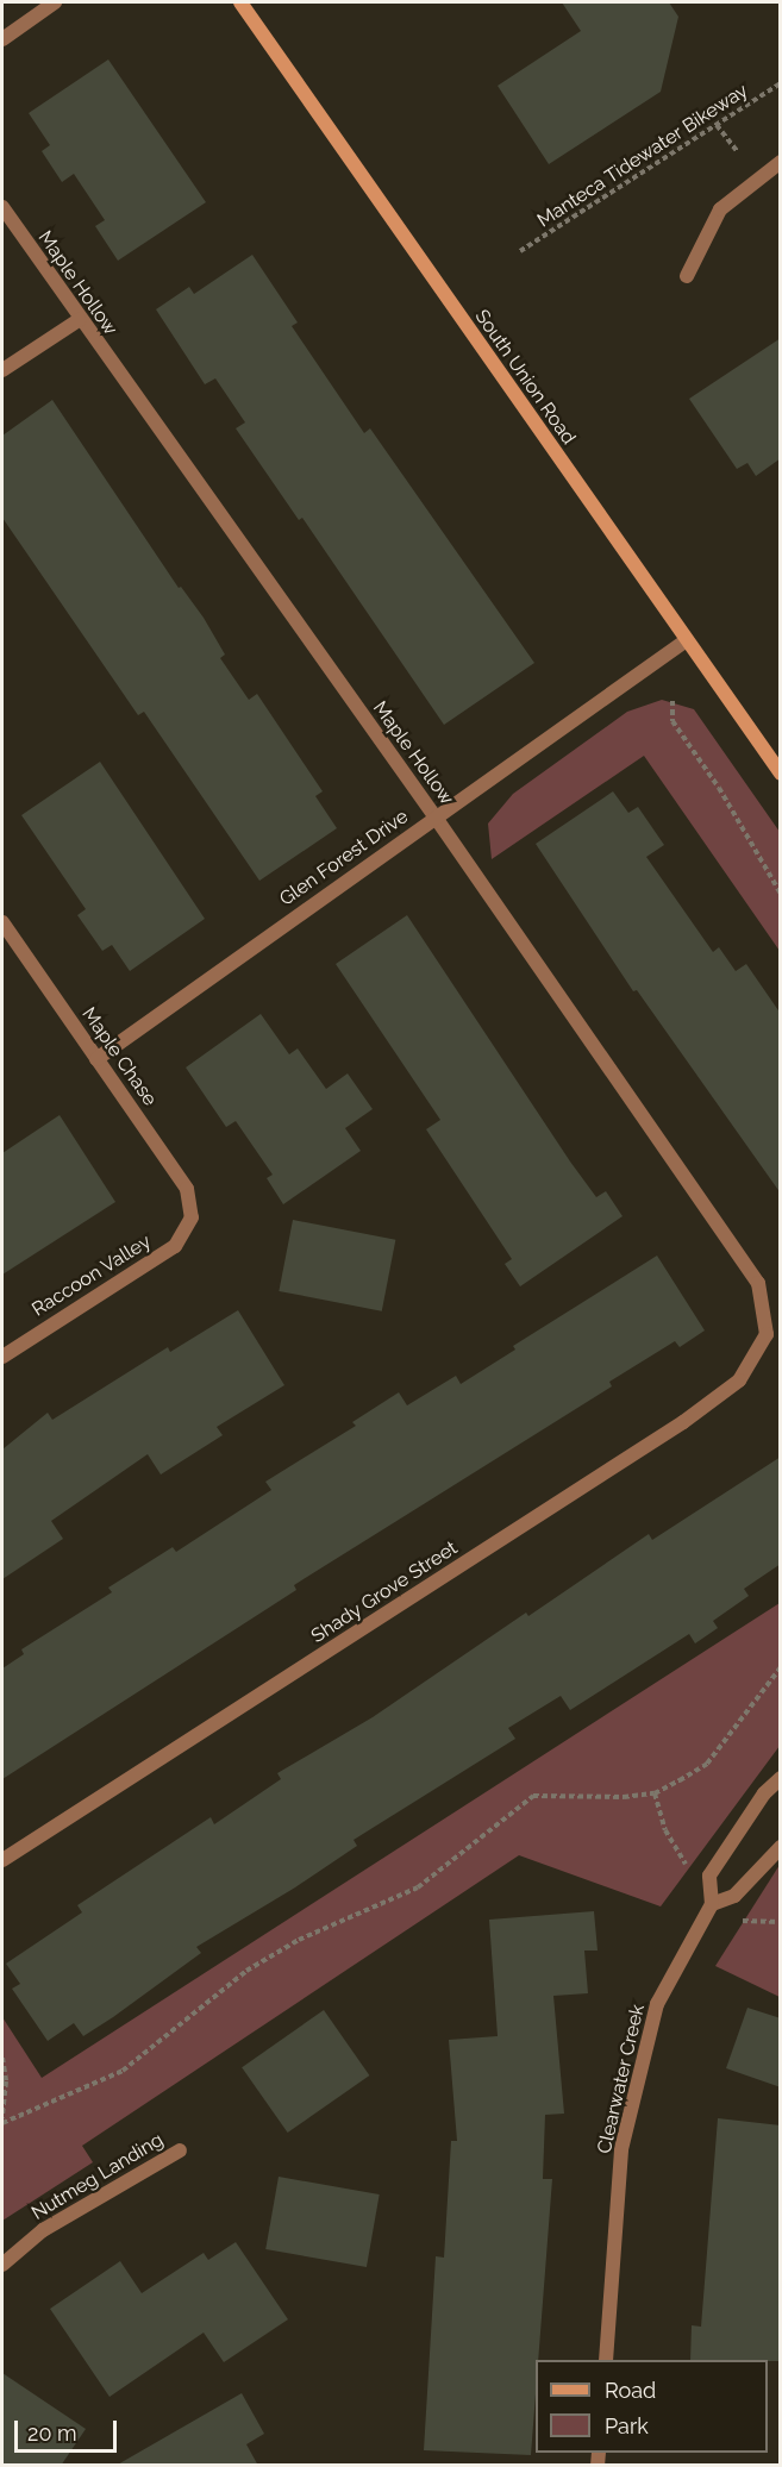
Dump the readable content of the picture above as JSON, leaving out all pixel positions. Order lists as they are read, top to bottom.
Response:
{
  "streets": {
    "street": [
      "Maple Hollow",
      "South Union Road",
      "Glen Forest Drive",
      "Maple Chase",
      "Raccoon Valley",
      "Shady Grove Street",
      "Clearwater Creek",
      "Nutmeg Landing"
    ],
    "path": ["Manteca Tidewater Bikeway"]
  },
  "crossings": [
    ["Maple Hollow", "Glen Forest Drive"],
    ["Maple Hollow", "Shady Grove Street"],
    ["South Union Road", "Glen Forest Drive"],
    ["Glen Forest Drive", "Maple Chase"],
    ["Maple Chase", "Raccoon Valley"]
  ],
  "legend": ["Road", "Park"],
  "scale_bar": "20 m"
}
